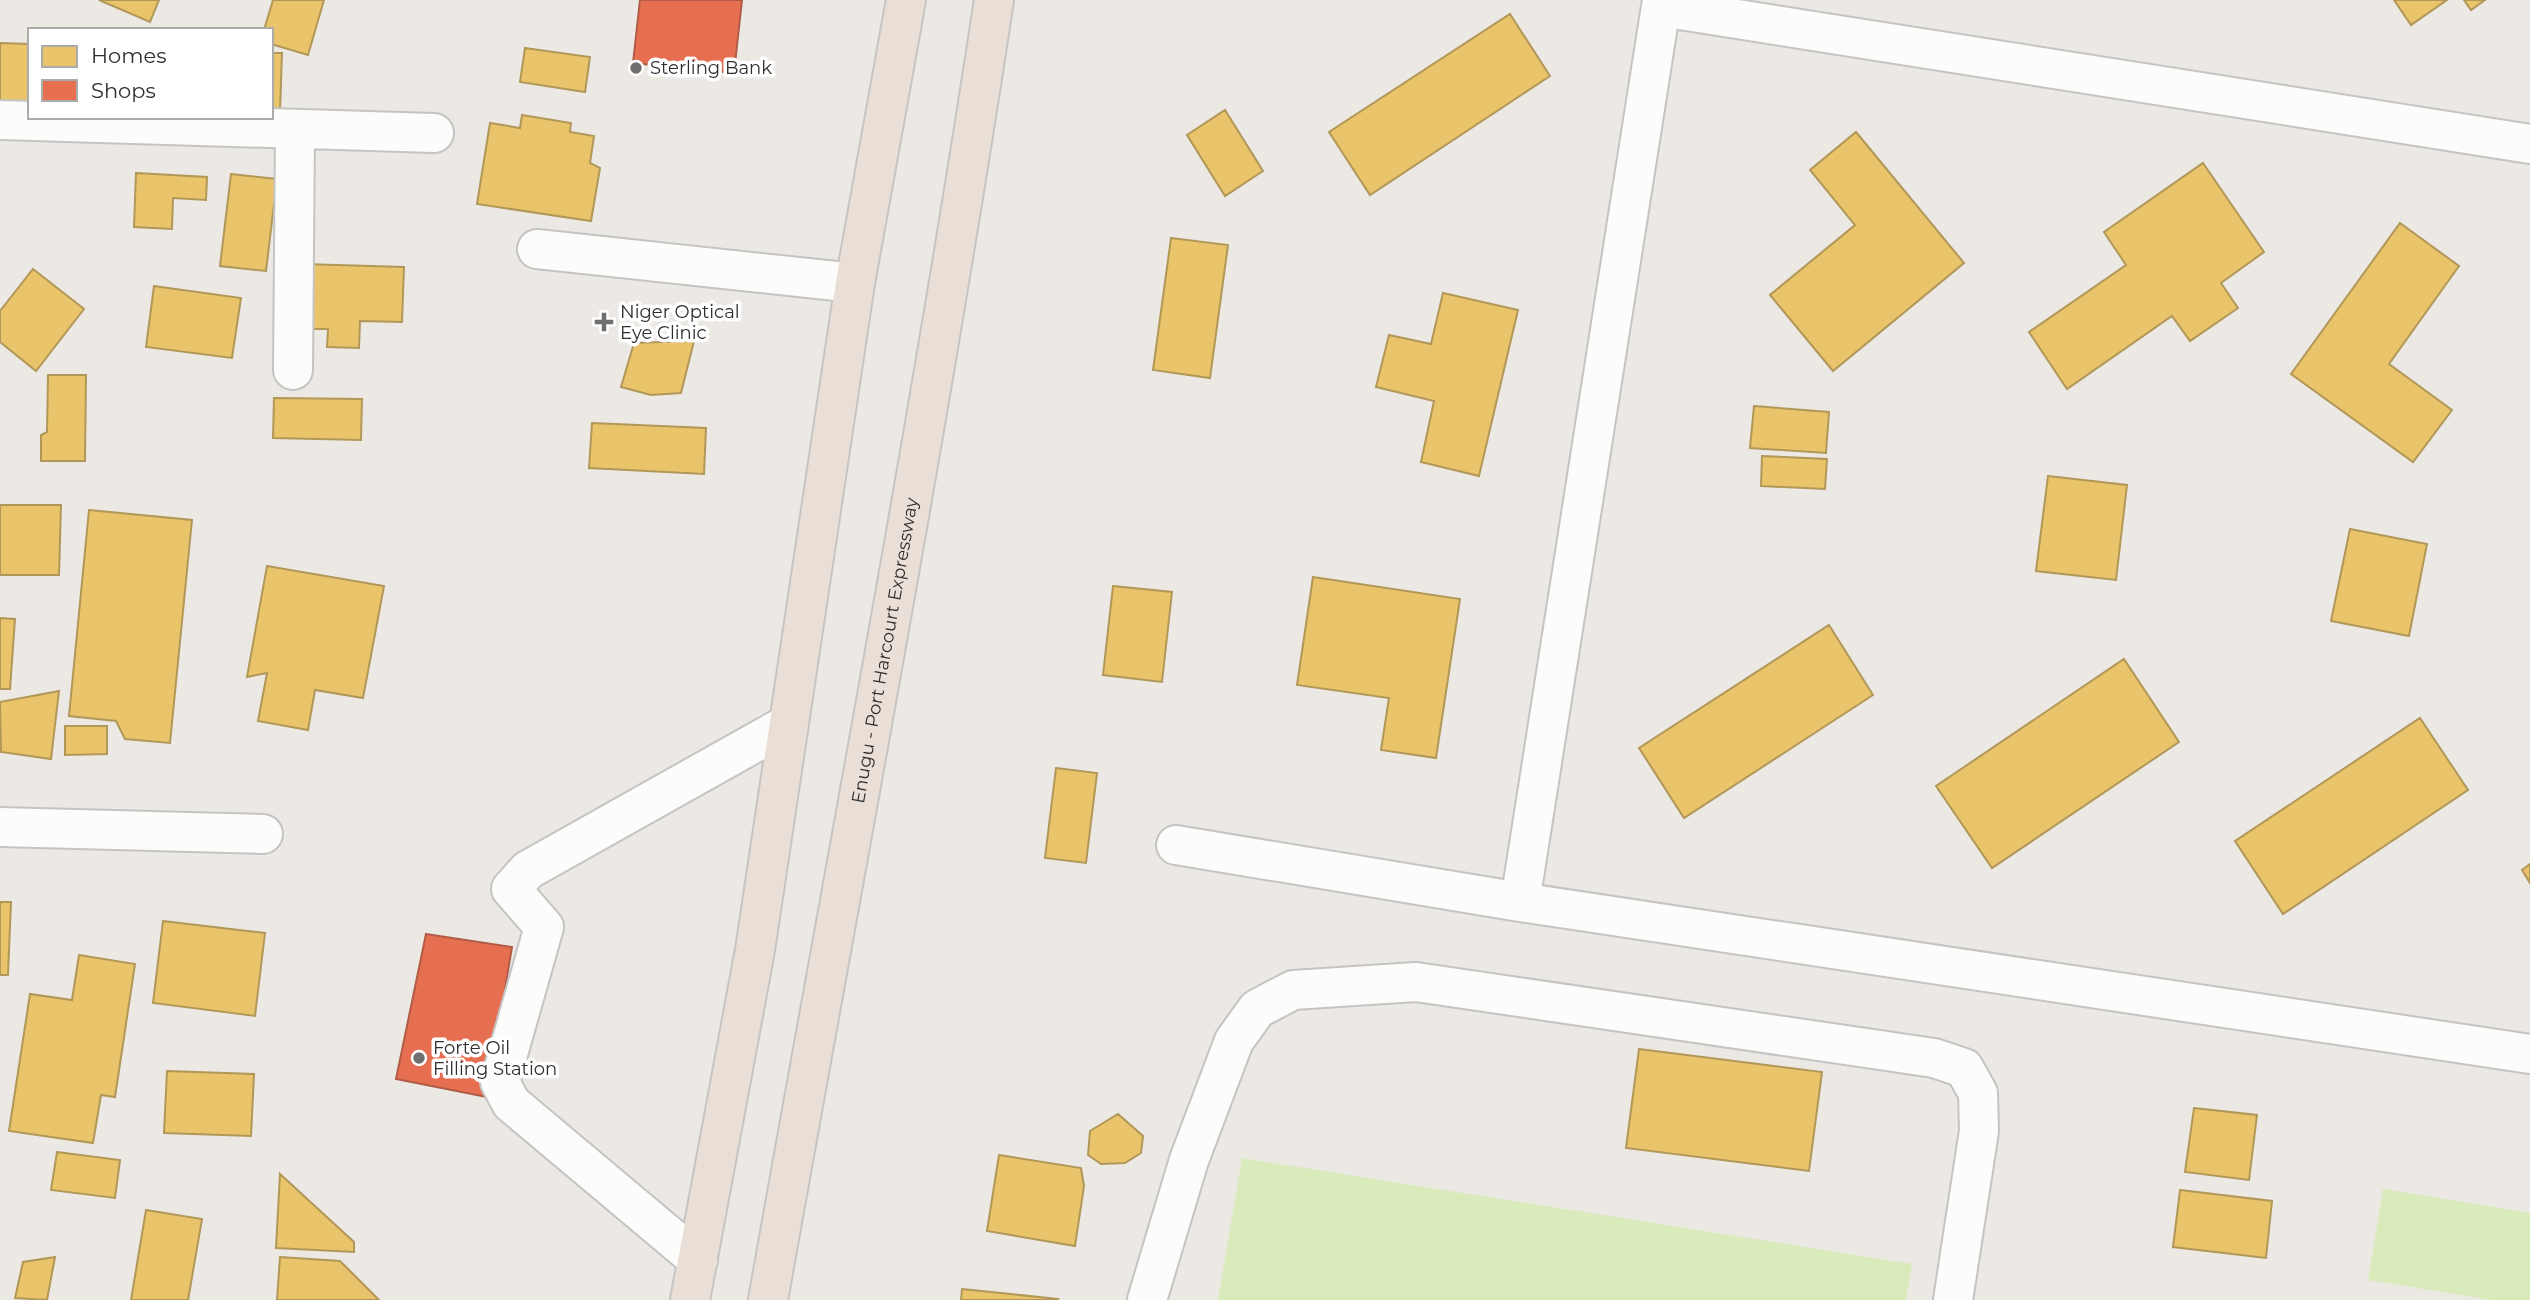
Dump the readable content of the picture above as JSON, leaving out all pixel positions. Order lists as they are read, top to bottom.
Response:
{
  "streets": {
    "highway": ["Enugu - Port Harcourt Expressway"]
  },
  "places": {
    "other": ["Sterling Bank", "Forte Oil Filling Station"],
    "health": ["Niger Optical Eye Clinic"]
  },
  "legend": ["Homes", "Shops"]
}
